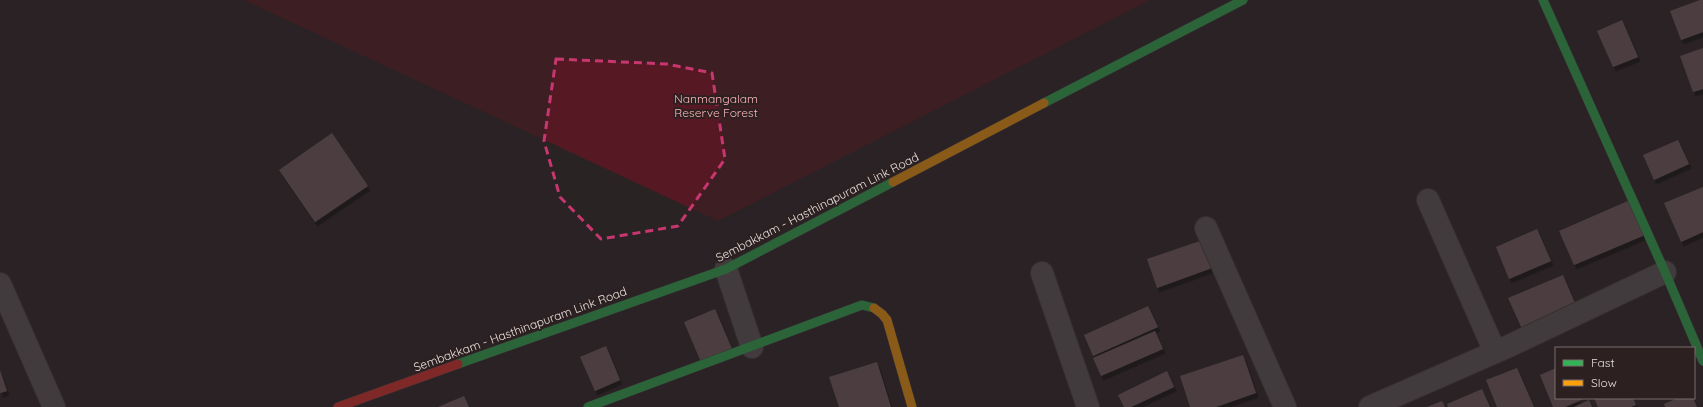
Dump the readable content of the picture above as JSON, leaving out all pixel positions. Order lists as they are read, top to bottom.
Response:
{
  "streets": {
    "street": ["Sembakkam - Hasthinapuram Link Road"]
  },
  "parks": ["Nanmangalam Reserve Forest"],
  "legend": ["Fast", "Slow"]
}
